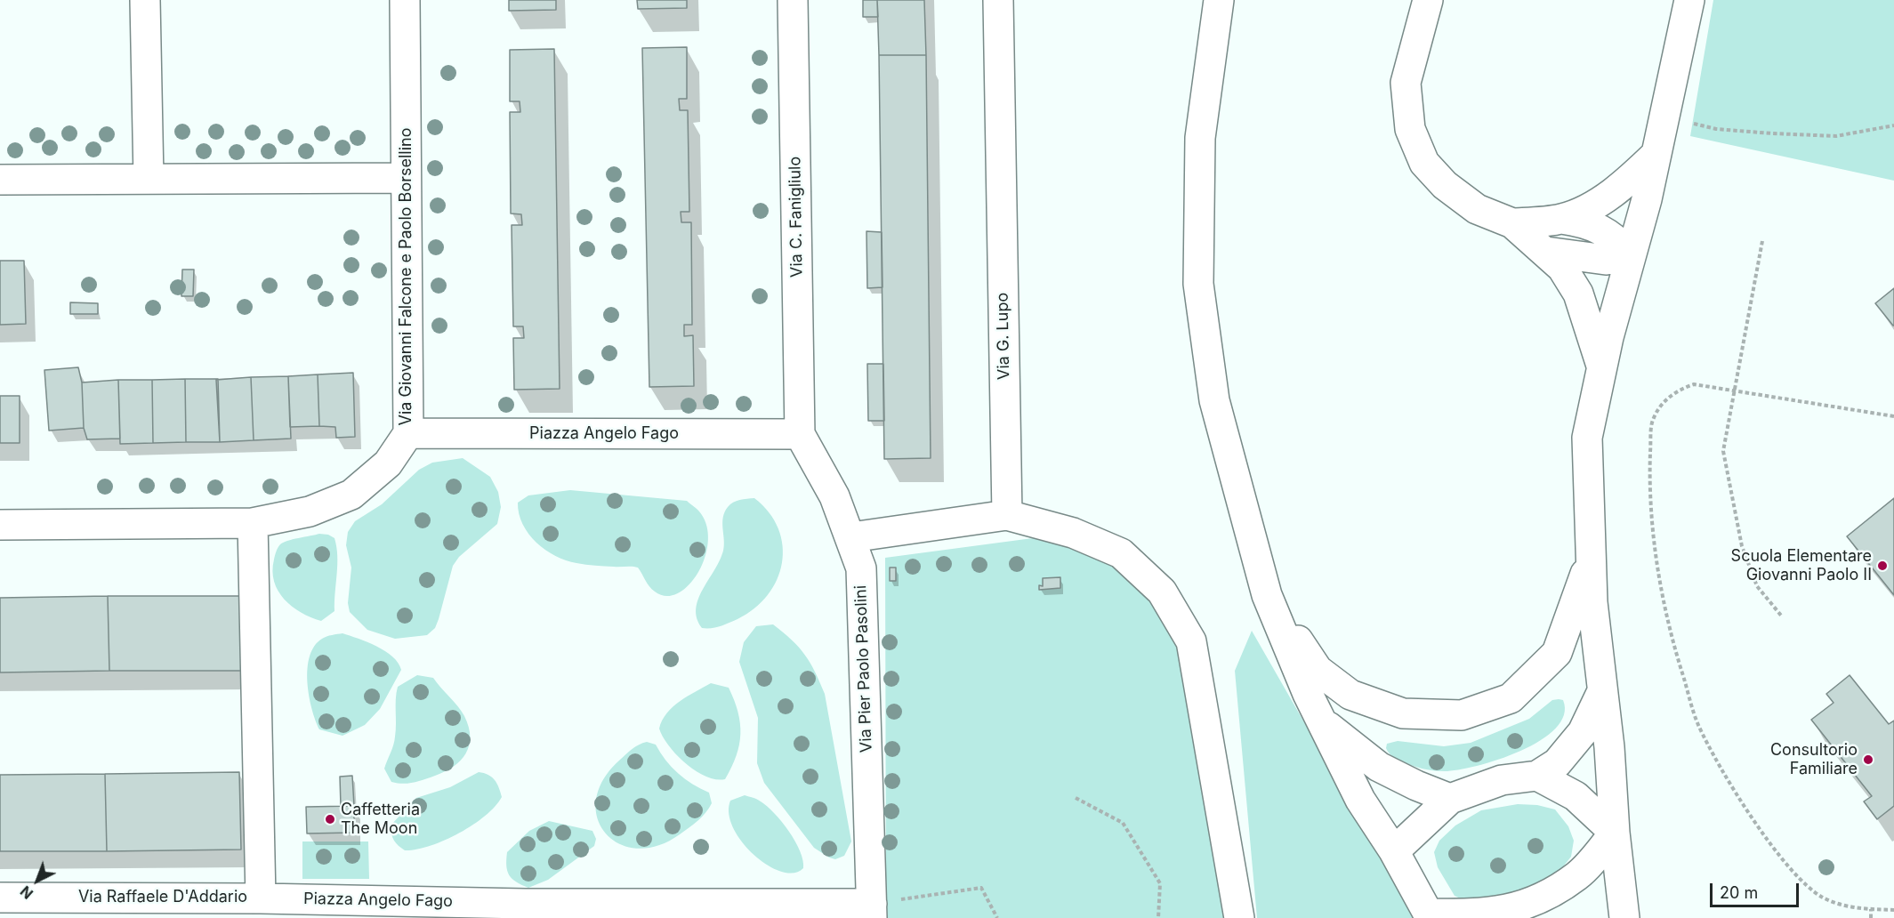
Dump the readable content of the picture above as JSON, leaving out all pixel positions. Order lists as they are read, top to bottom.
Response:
{
  "streets": {
    "street": [
      "Via C. Fanigliulo",
      "Via Giovanni Falcone e Paolo Borsellino",
      "Via G. Lupo",
      "Piazza Angelo Fago",
      "Via Pier Paolo Pasolini",
      "Via Raffaele D'Addario"
    ]
  },
  "crossings": [
    ["Via C. Fanigliulo", "Piazza Angelo Fago"],
    ["Via C. Fanigliulo", "Via Pier Paolo Pasolini"],
    ["Via Giovanni Falcone e Paolo Borsellino", "Piazza Angelo Fago"],
    ["Piazza Angelo Fago", "Via Pier Paolo Pasolini"],
    ["Piazza Angelo Fago", "Via Raffaele D'Addario"]
  ],
  "places": ["Scuola Elementare Giovanni Paolo II", "Consultorio Familiare", "Caffetteria The Moon"],
  "scale_bar": "20 m",
  "north": "bottom left"
}
